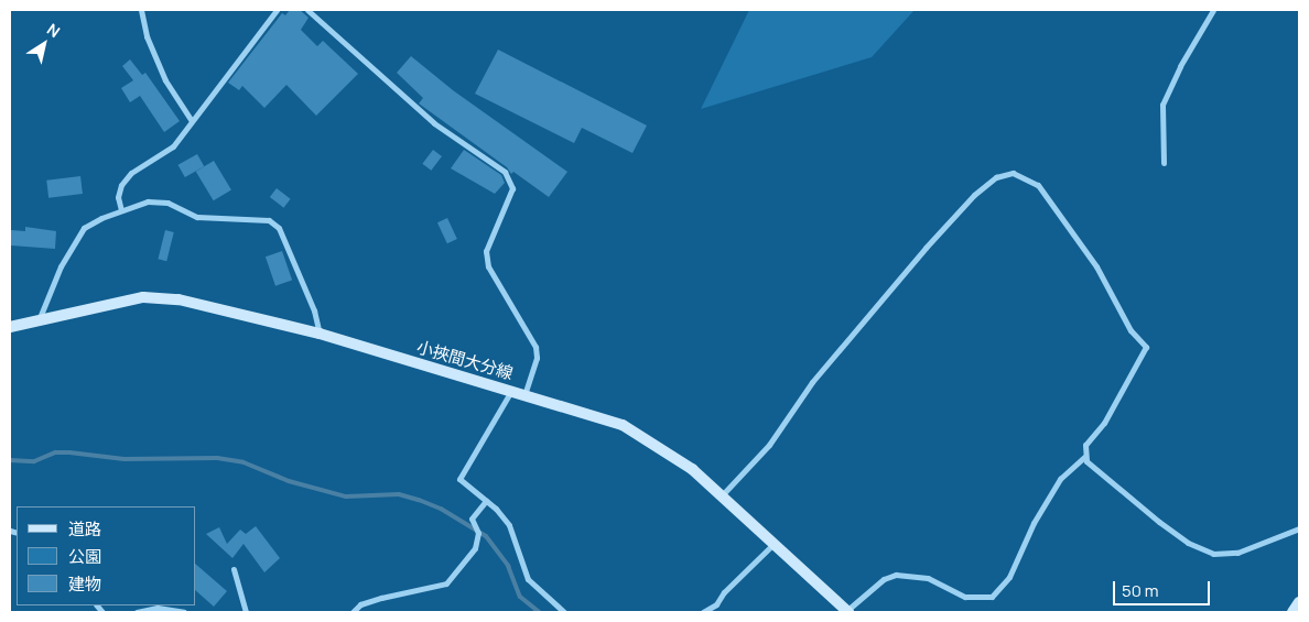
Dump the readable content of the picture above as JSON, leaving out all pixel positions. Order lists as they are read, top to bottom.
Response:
{
  "streets": {
    "main road": ["小挾間大分線"]
  },
  "legend": ["道路", "公園", "建物"],
  "scale_bar": "50 m",
  "north": "top right"
}
